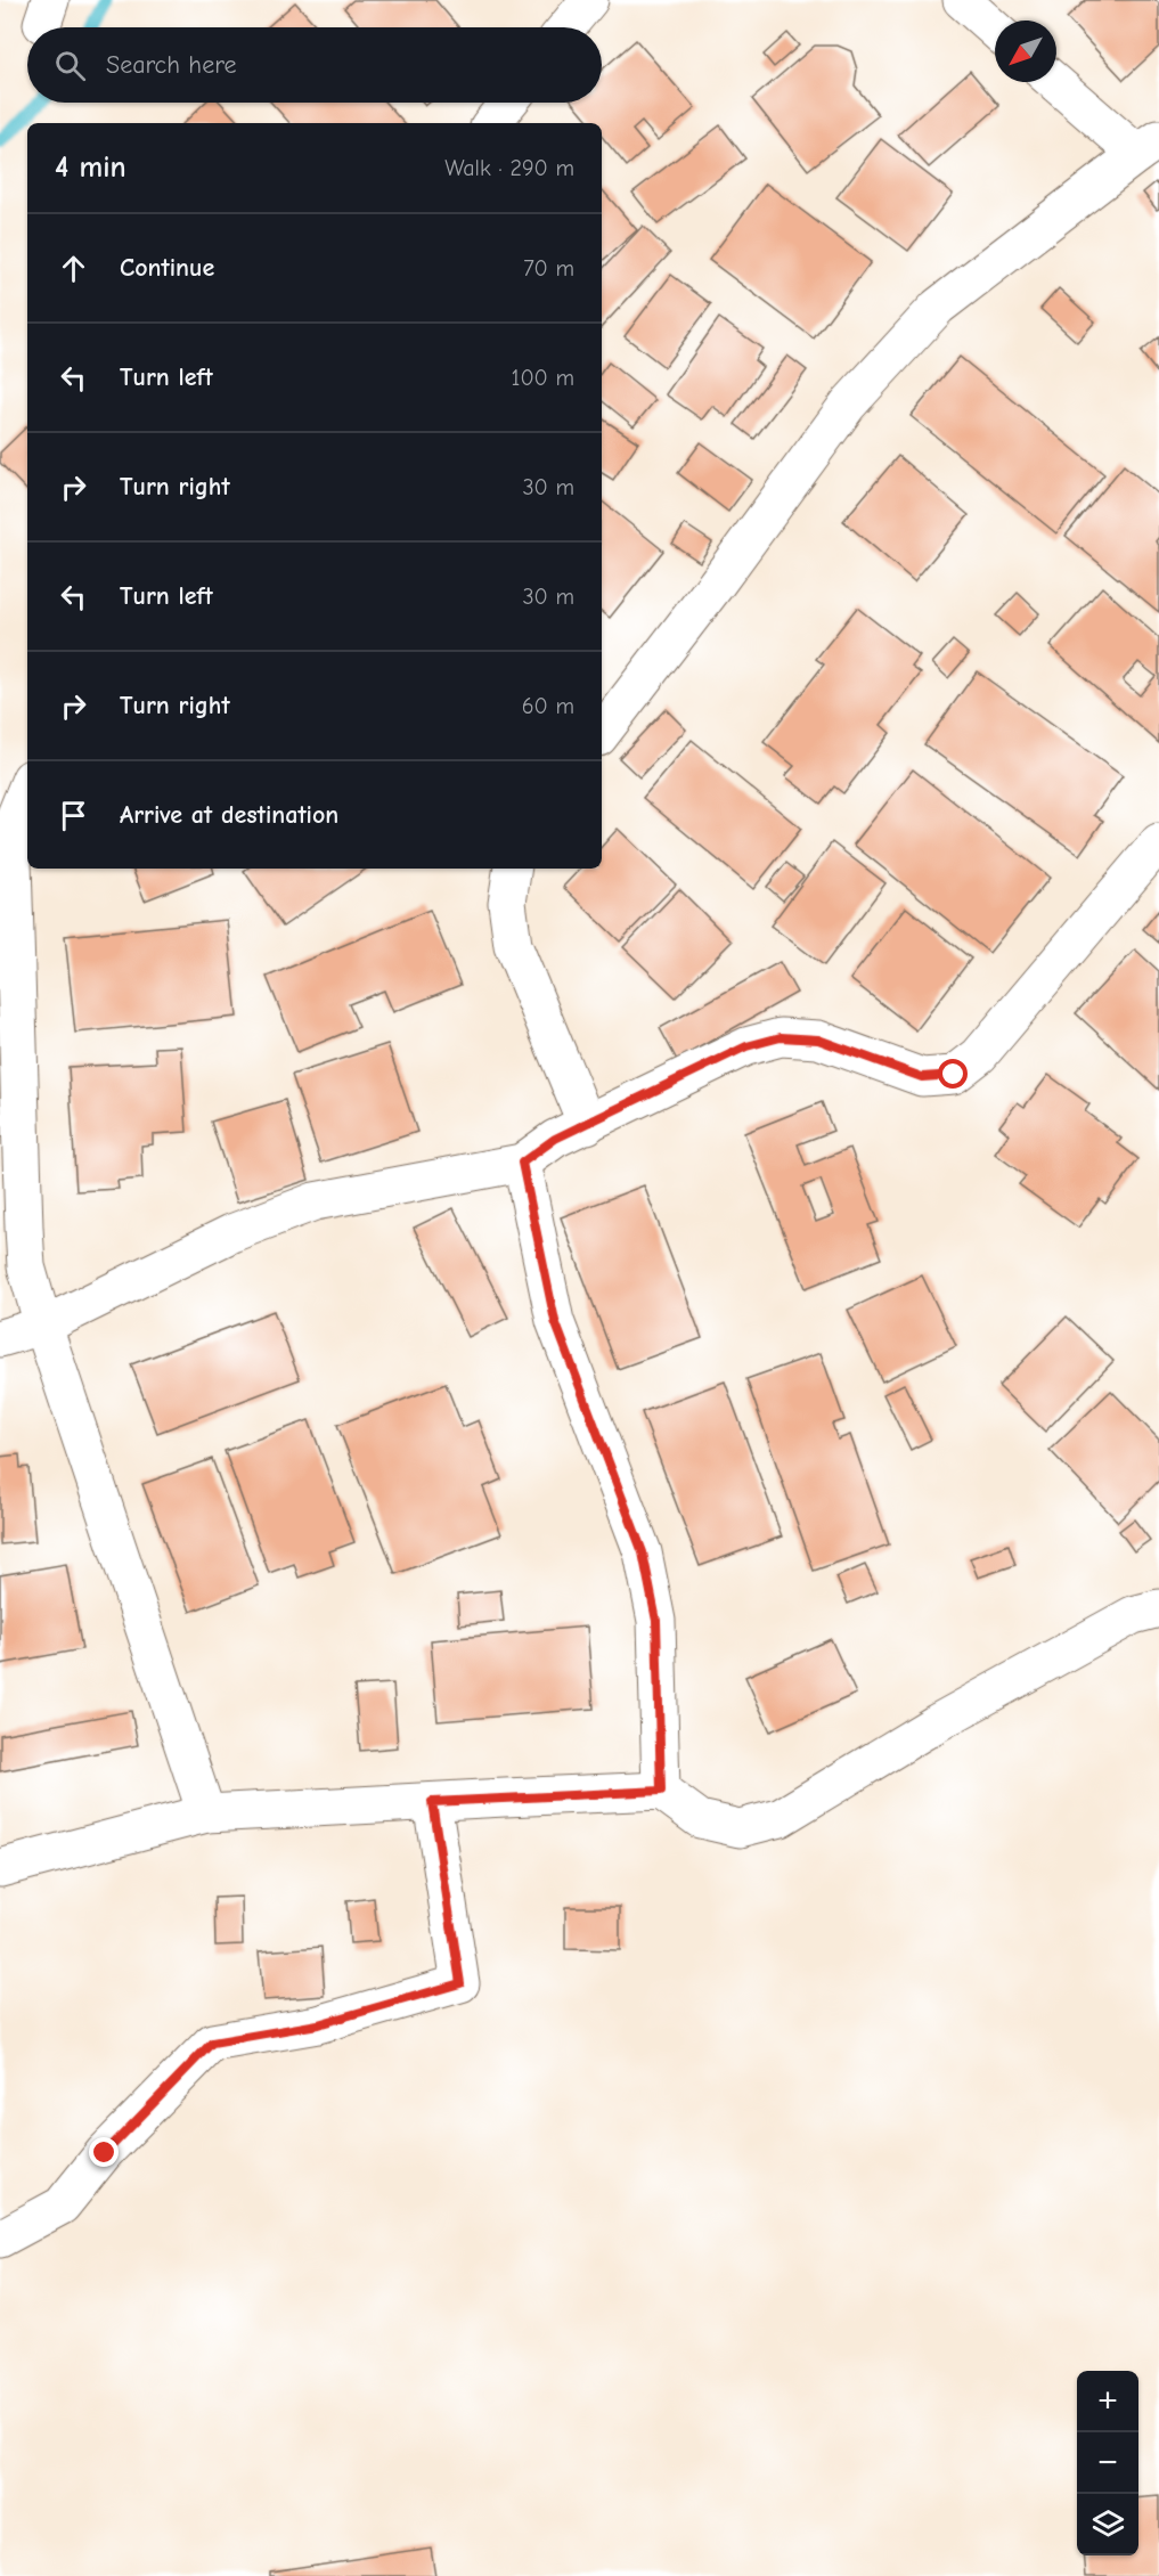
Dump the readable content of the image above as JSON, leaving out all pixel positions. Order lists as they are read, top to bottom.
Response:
{
  "north": "bottom left",
  "page": {
    "search": "Search here",
    "heading": ["4 min", "Walk · 290 m"],
    "list": [
      ["Continue", "70 m"],
      ["Turn left", "100 m"],
      ["Turn right", "30 m"],
      ["Turn left", "30 m"],
      ["Turn right", "60 m"],
      "Arrive at destination"
    ],
    "map_buttons": ["+", "−"]
  }
}
